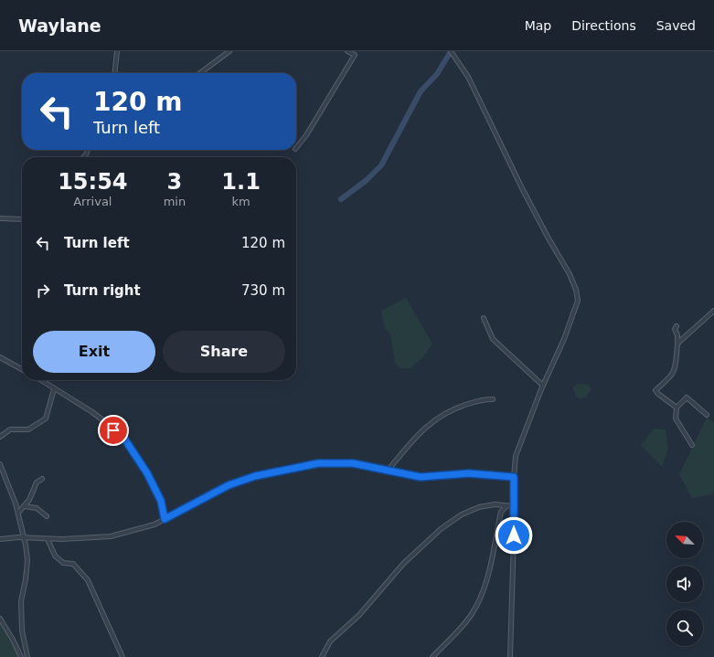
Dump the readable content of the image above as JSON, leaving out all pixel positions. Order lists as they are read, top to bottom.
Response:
{
  "north": "top left",
  "page": {
    "header": "Waylane",
    "nav": ["Map", "Directions", "Saved"],
    "turn": ["120 m", "Turn left"],
    "eta": [
      "15:54",
      "Arrival",
      "3",
      "min",
      "1.1",
      "km"
    ],
    "list": [
      {
        "name": "Turn left",
        "value": "120 m"
      },
      {
        "name": "Turn right",
        "value": "730 m"
      }
    ],
    "buttons": ["Exit", "Share"]
  }
}
